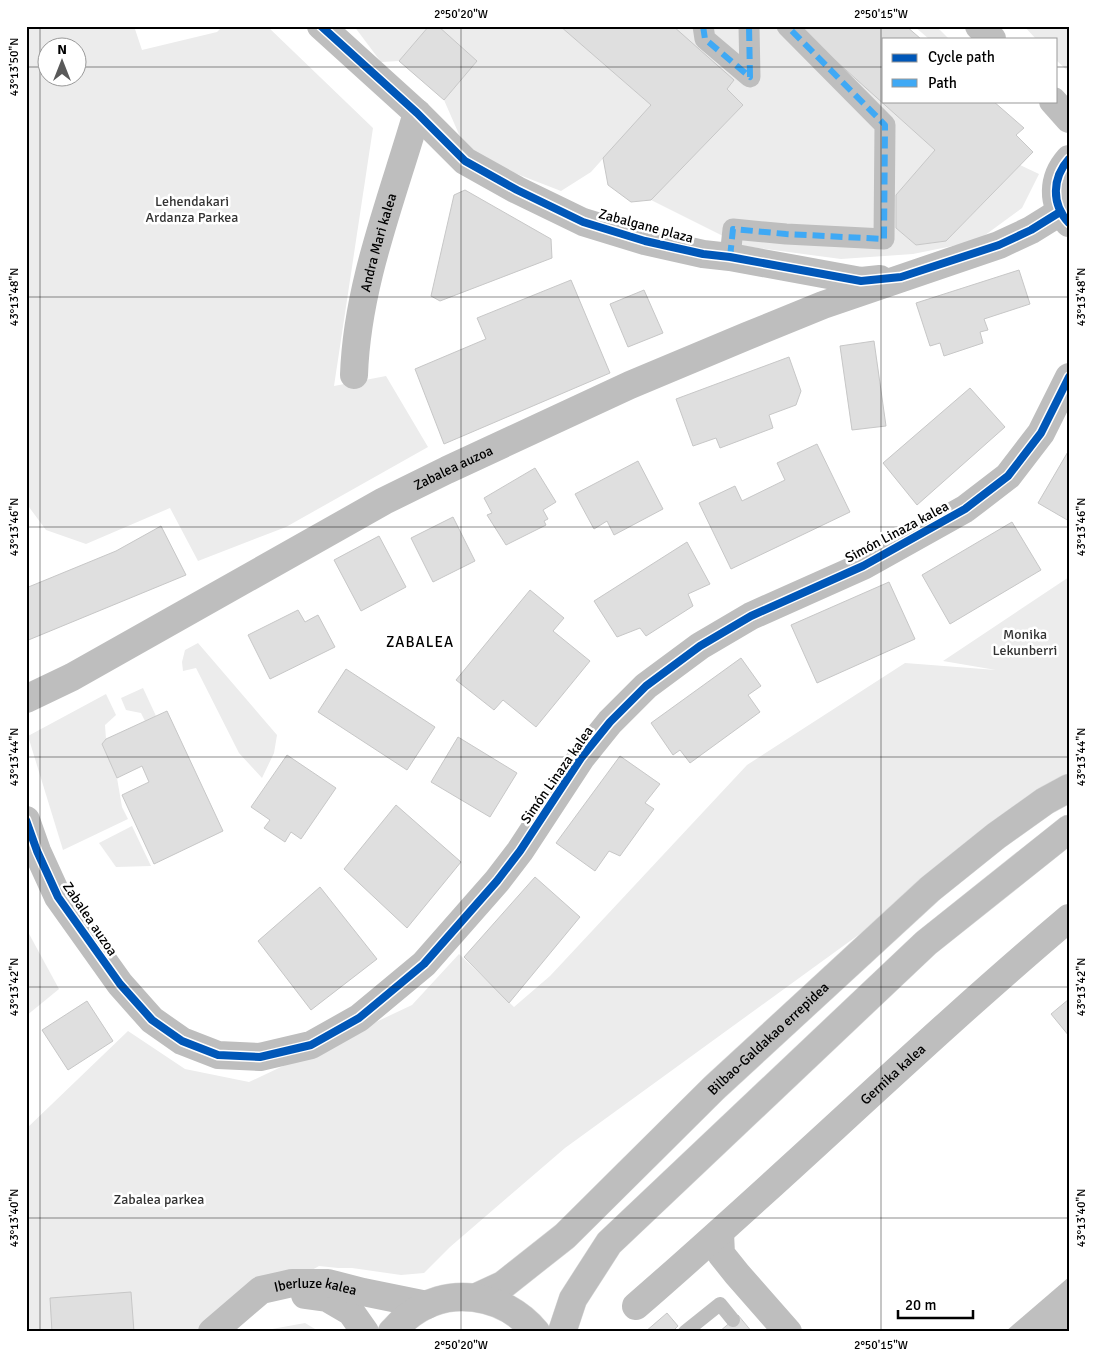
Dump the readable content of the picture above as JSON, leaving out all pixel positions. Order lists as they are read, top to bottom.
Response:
{
  "streets": {
    "main road": [
      "Zabalgane plaza",
      "Andra Mari kalea",
      "Zabalea auzoa",
      "Simón Linaza kalea",
      "Bilbao-Galdakao errepidea",
      "Gernika kalea",
      "Iberluze kalea"
    ]
  },
  "crossings": [
    ["Zabalgane plaza", "Andra Mari kalea"],
    ["Zabalgane plaza", "Zabalea auzoa"],
    ["Zabalea auzoa", "Simón Linaza kalea"],
    ["Bilbao-Galdakao errepidea", "Iberluze kalea"]
  ],
  "districts": ["ZABALEA"],
  "parks": ["Lehendakari Ardanza Parkea", "Monika Lekunberri", "Zabalea parkea"],
  "legend": ["Cycle path", "Path"],
  "scale_bar": "20 m",
  "north": "top",
  "coordinates": [
    "2°50'20\"W",
    "2°50'15\"W",
    "43°13'50\"N",
    "43°13'48\"N",
    "43°13'46\"N",
    "43°13'44\"N",
    "43°13'42\"N",
    "43°13'40\"N"
  ]
}
